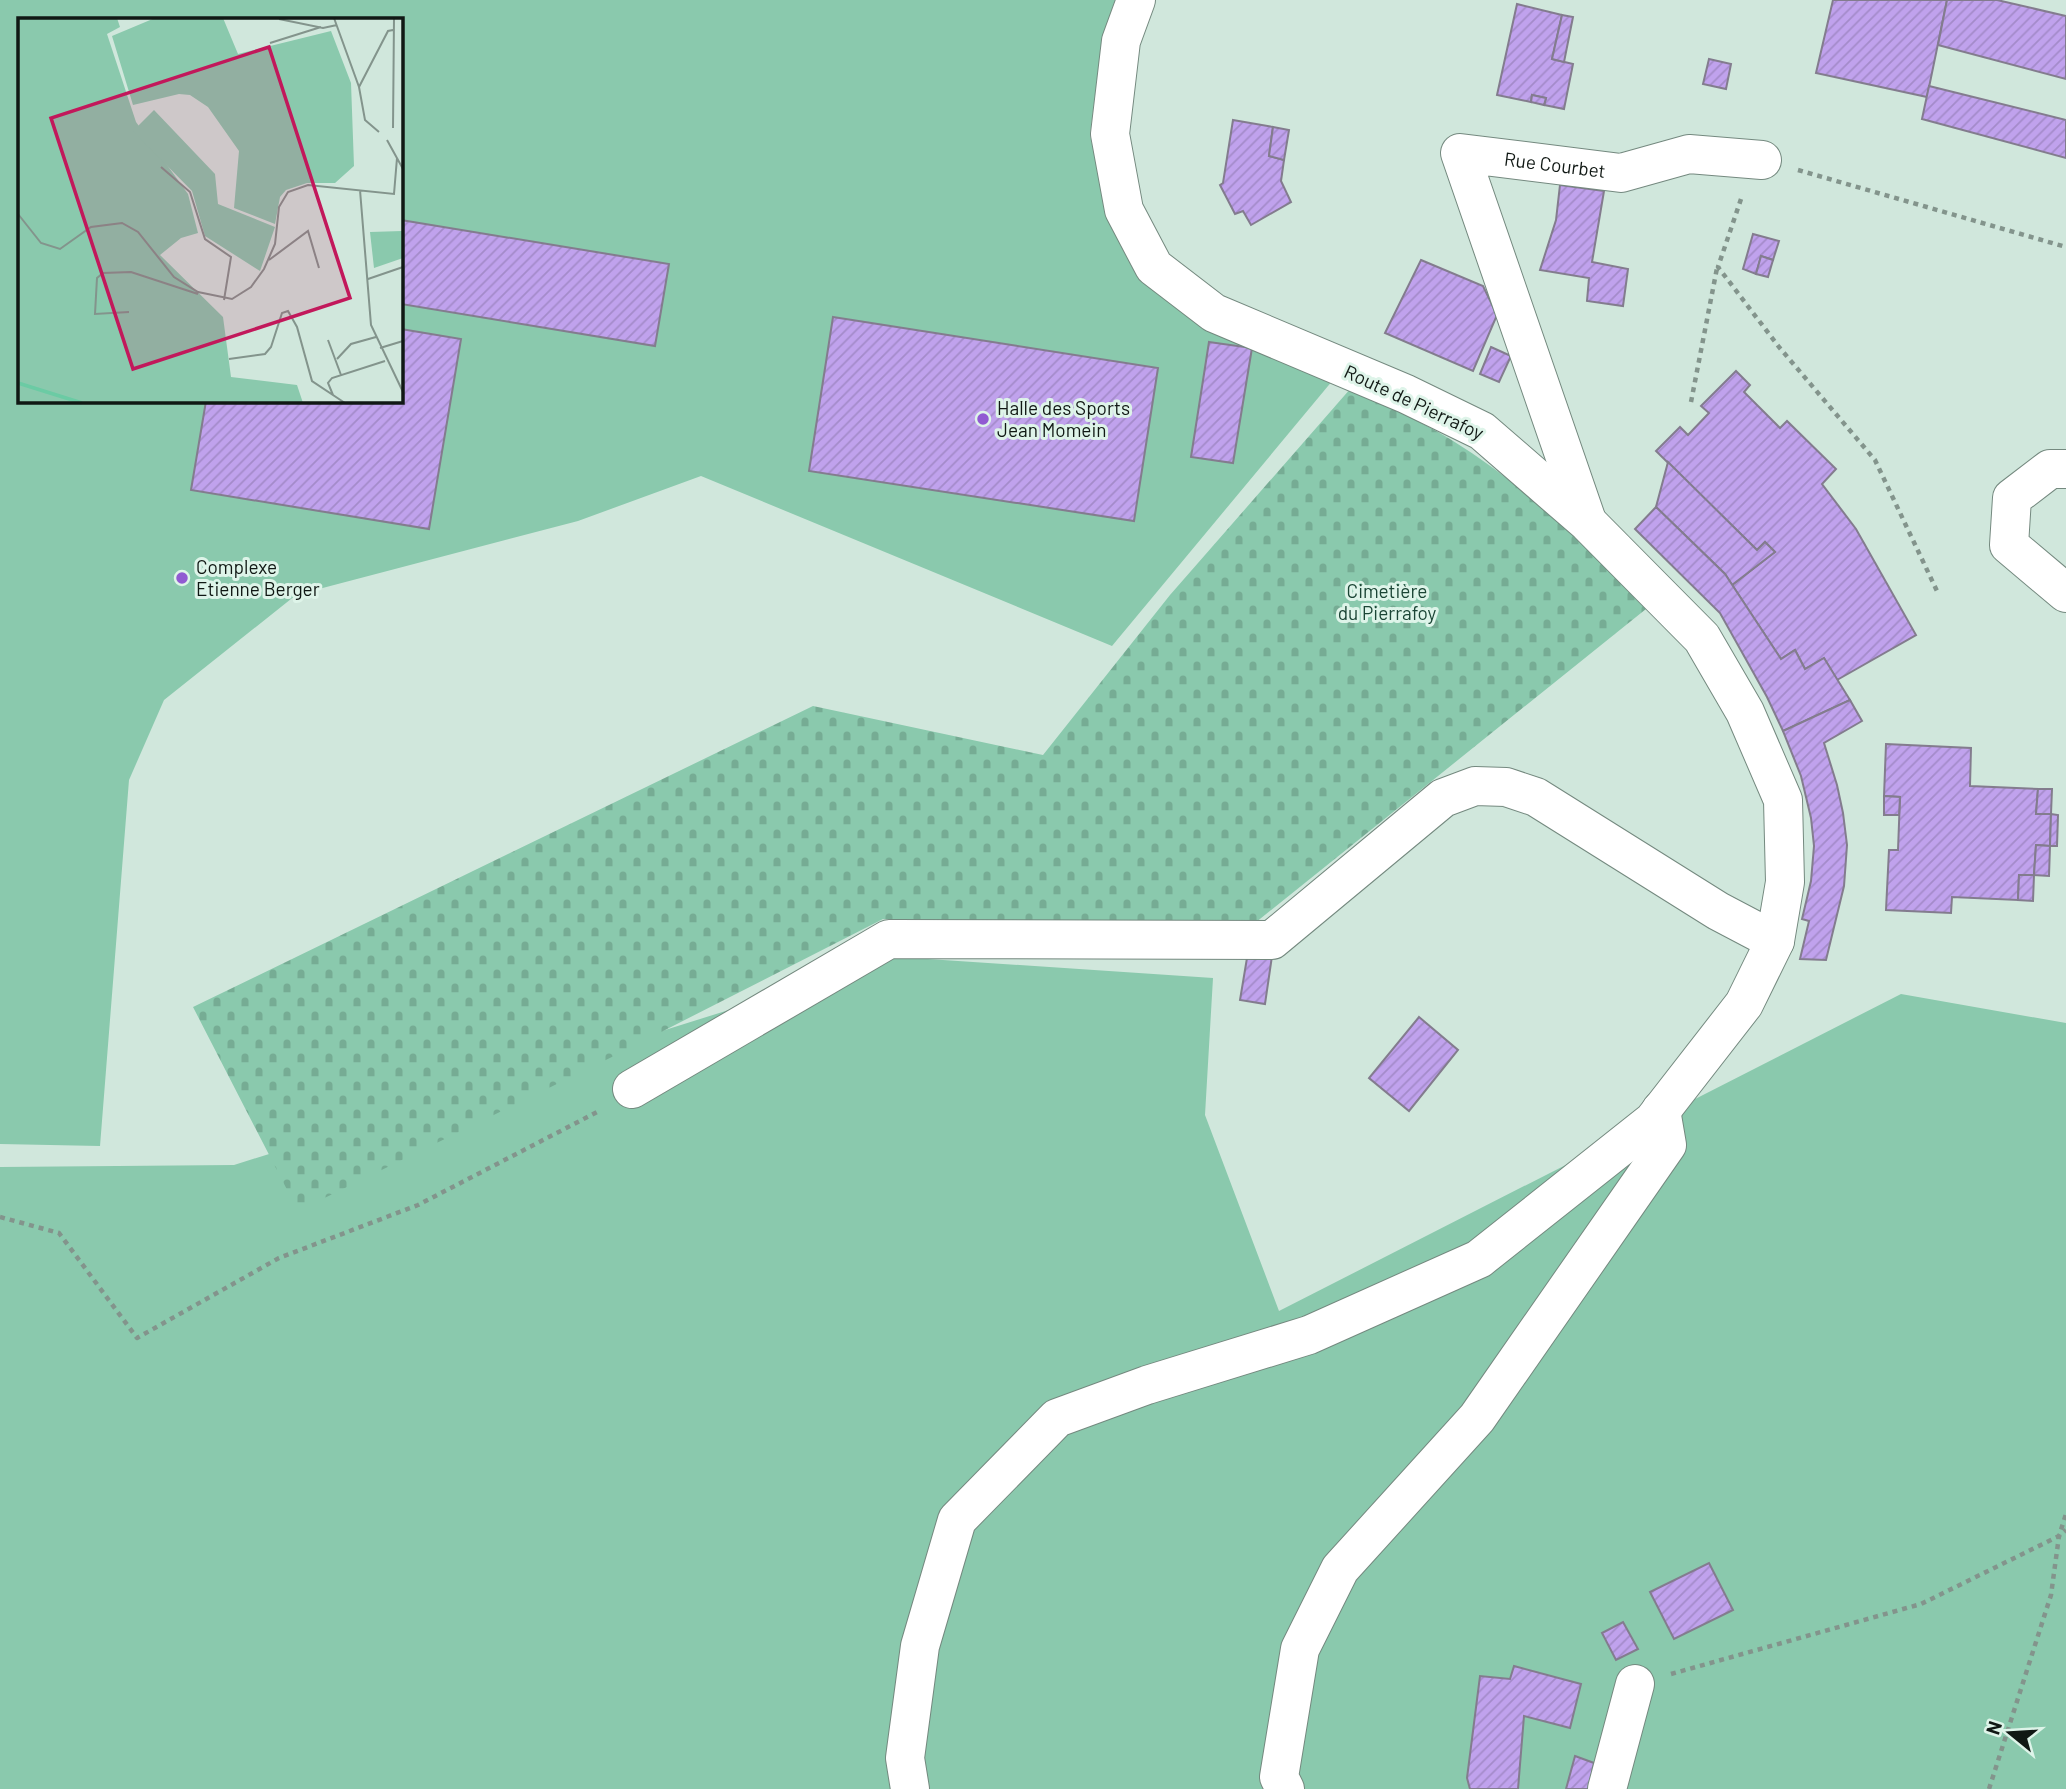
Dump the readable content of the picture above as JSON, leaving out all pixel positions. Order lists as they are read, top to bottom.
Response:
{
  "streets": {
    "street": ["Rue Courbet", "Route de Pierrafoy"]
  },
  "crossings": [
    ["Rue Courbet", "Route de Pierrafoy"]
  ],
  "parks": ["Cimetière du Pierrafoy"],
  "places": ["Halle des Sports Jean Momein", "Complexe Etienne Berger"],
  "north": "left"
}
